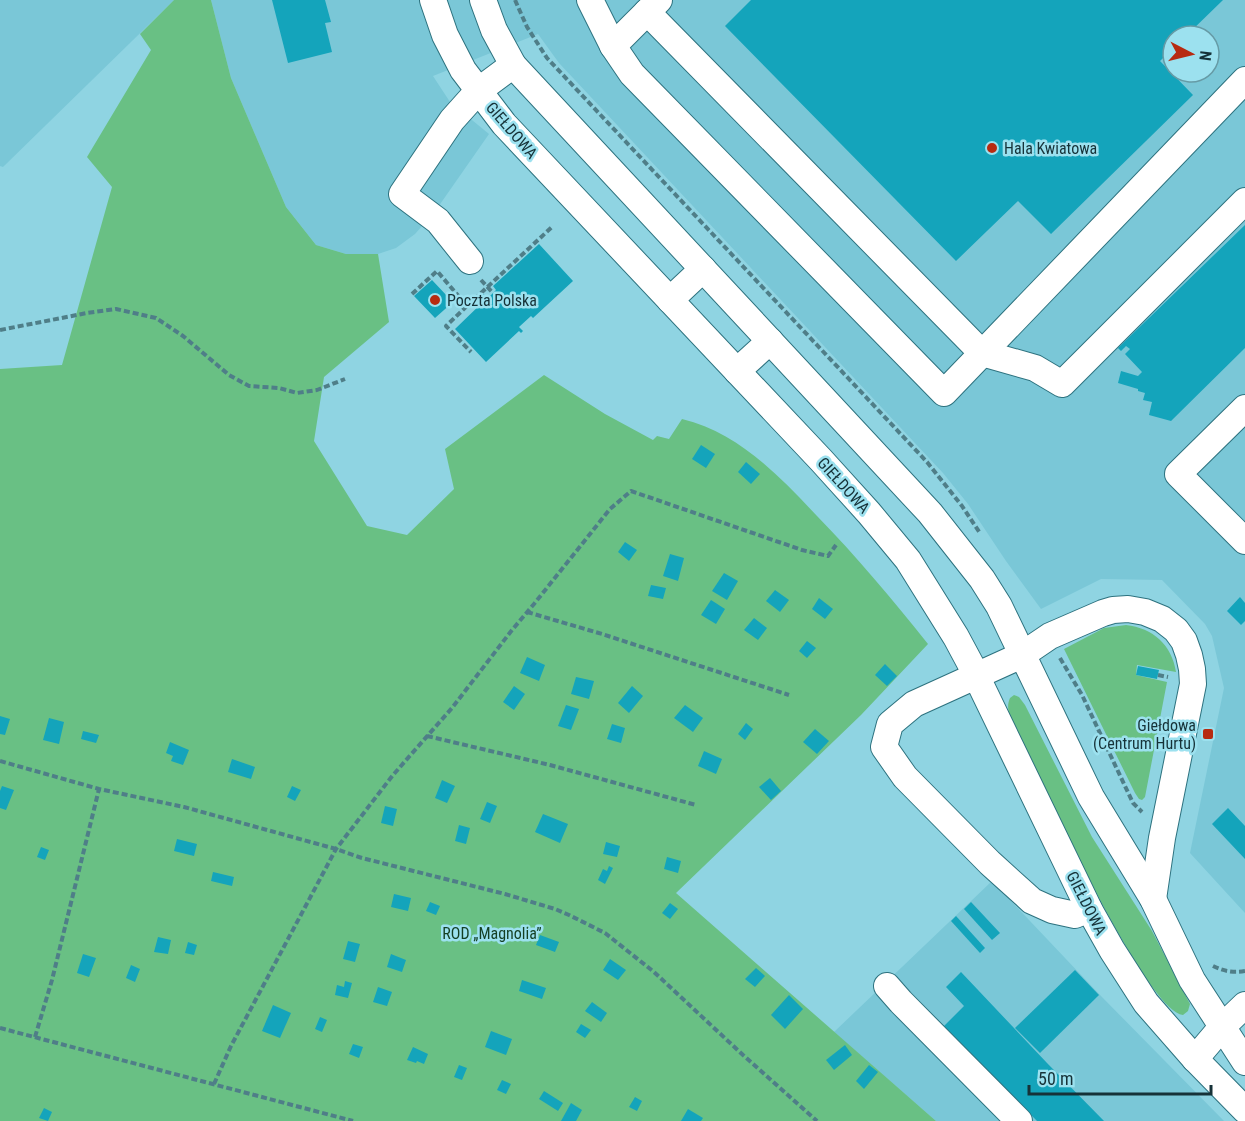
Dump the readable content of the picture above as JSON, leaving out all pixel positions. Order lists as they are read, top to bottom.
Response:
{
  "streets": {
    "street": ["GIEŁDOWA"]
  },
  "parks": ["ROD „Magnolia”"],
  "places": {
    "other": ["Hala Kwiatowa", "Poczta Polska"],
    "transit": ["Giełdowa (Centrum Hurtu)"]
  },
  "scale_bar": "50 m",
  "north": "right"
}
